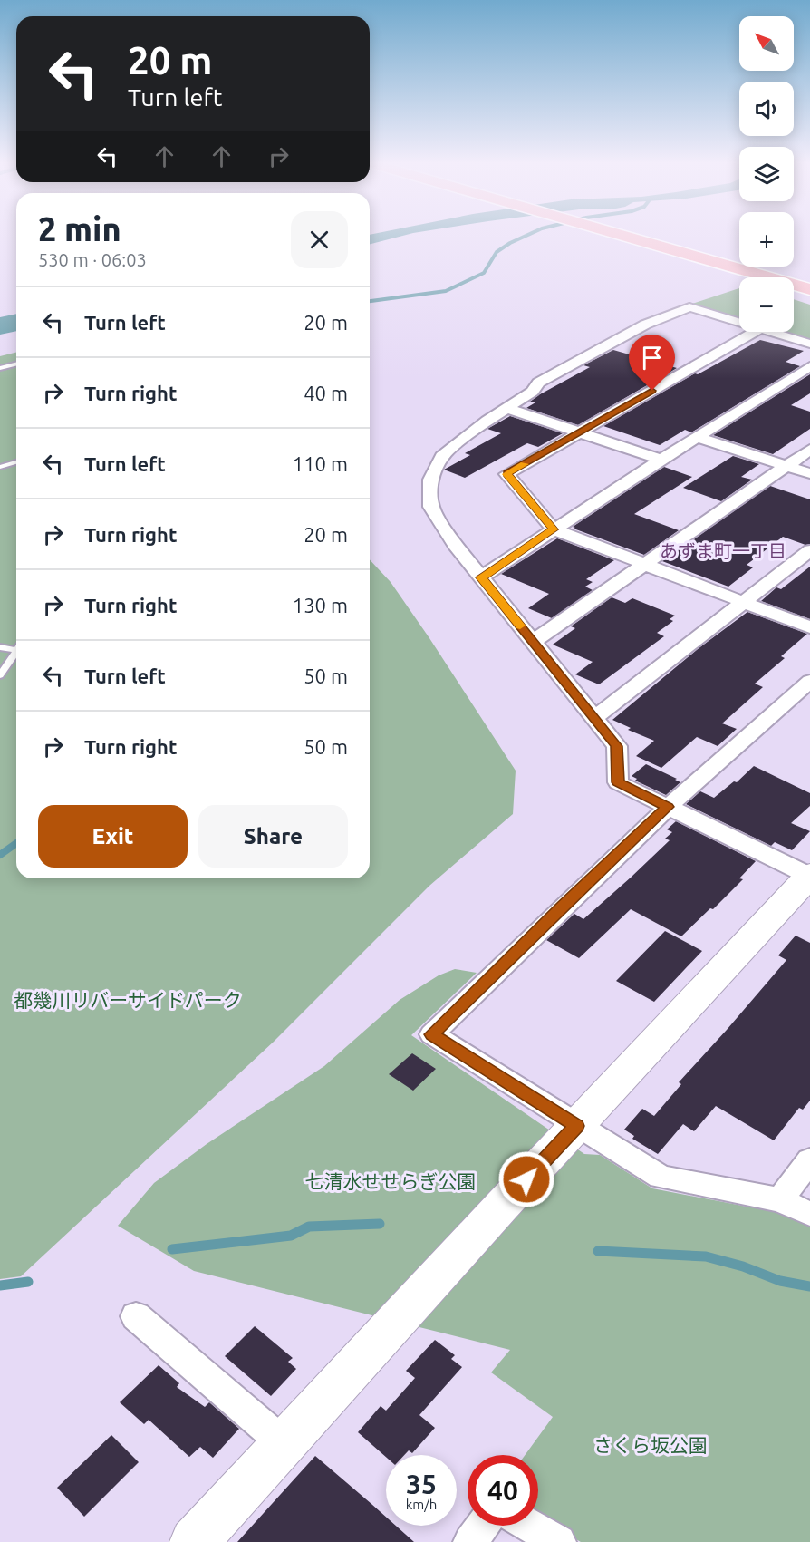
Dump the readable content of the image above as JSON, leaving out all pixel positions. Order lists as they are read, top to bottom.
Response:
{
  "districts": ["あずま町一丁目"],
  "parks": ["都幾川リバーサイドパーク", "七清水せせらぎ公園", "さくら坂公園"],
  "north": "top left",
  "page": {
    "map_buttons": ["+", "−"],
    "turn": ["20 m", "Turn left"],
    "heading": ["2 min", "530 m · 06:03"],
    "list": [
      {
        "name": "Turn left",
        "value": "20 m"
      },
      {
        "name": "Turn right",
        "value": "40 m"
      },
      {
        "name": "Turn left",
        "value": "110 m"
      },
      {
        "name": "Turn right",
        "value": "20 m"
      },
      {
        "name": "Turn right",
        "value": "130 m"
      },
      {
        "name": "Turn left",
        "value": "50 m"
      },
      {
        "name": "Turn right",
        "value": "50 m"
      }
    ],
    "buttons": ["Exit", "Share"],
    "speed": "35 km/h",
    "limit": "40"
  }
}
